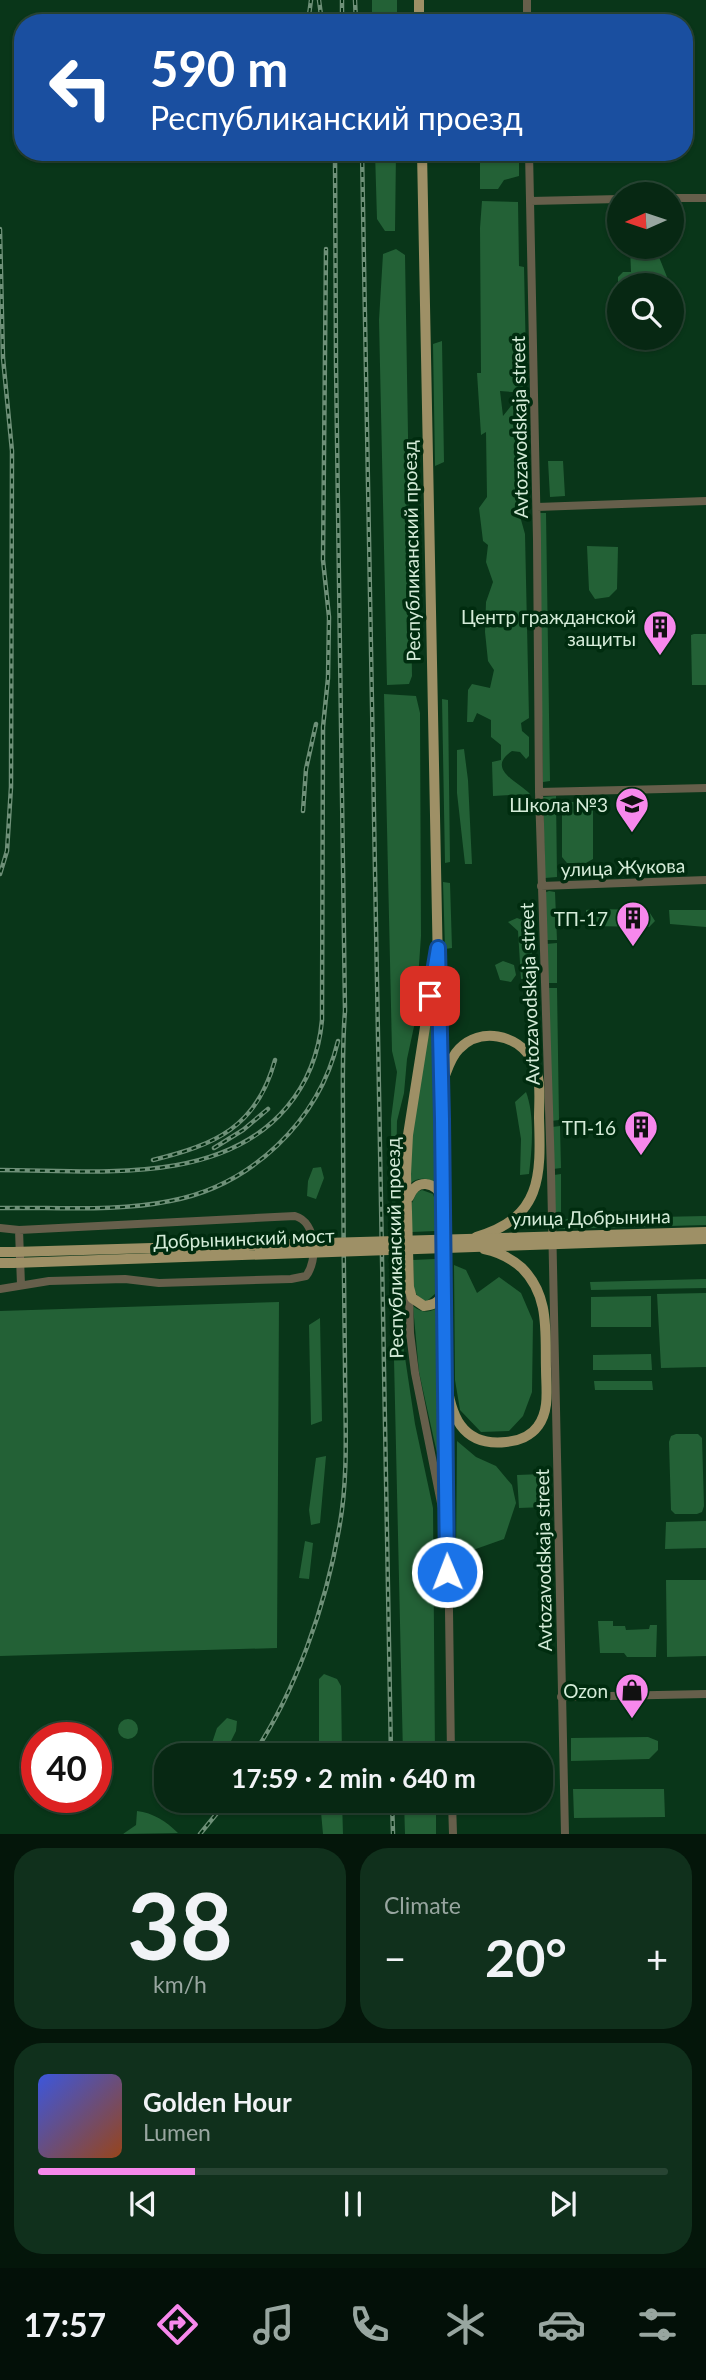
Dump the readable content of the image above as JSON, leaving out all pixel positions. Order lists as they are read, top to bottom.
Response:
{
  "streets": {
    "main road": ["Республиканский проезд", "улица Добрынина", "Добрынинский мост"],
    "street": ["Avtozavodskaja street", "улица Жукова"]
  },
  "crossings": [
    ["Avtozavodskaja street", "улица Жукова"],
    ["улица Добрынина", "Добрынинский мост"]
  ],
  "places": {
    "building": ["Центр гражданской защиты", "ТП-17", "ТП-16"],
    "school or university": ["Школа №3"],
    "shop": ["Ozon"]
  },
  "north": "left",
  "page": {
    "turn": ["590 m", "Республиканский проезд"],
    "limit": "40",
    "trip": "17:59 · 2 min · 640 m",
    "tile": [
      ["38", "km/h"],
      "Climate"
    ],
    "heat": ["−", "20°", "+"],
    "song": ["Golden Hour", "Lumen"],
    "tabs": "17:57"
  }
}
